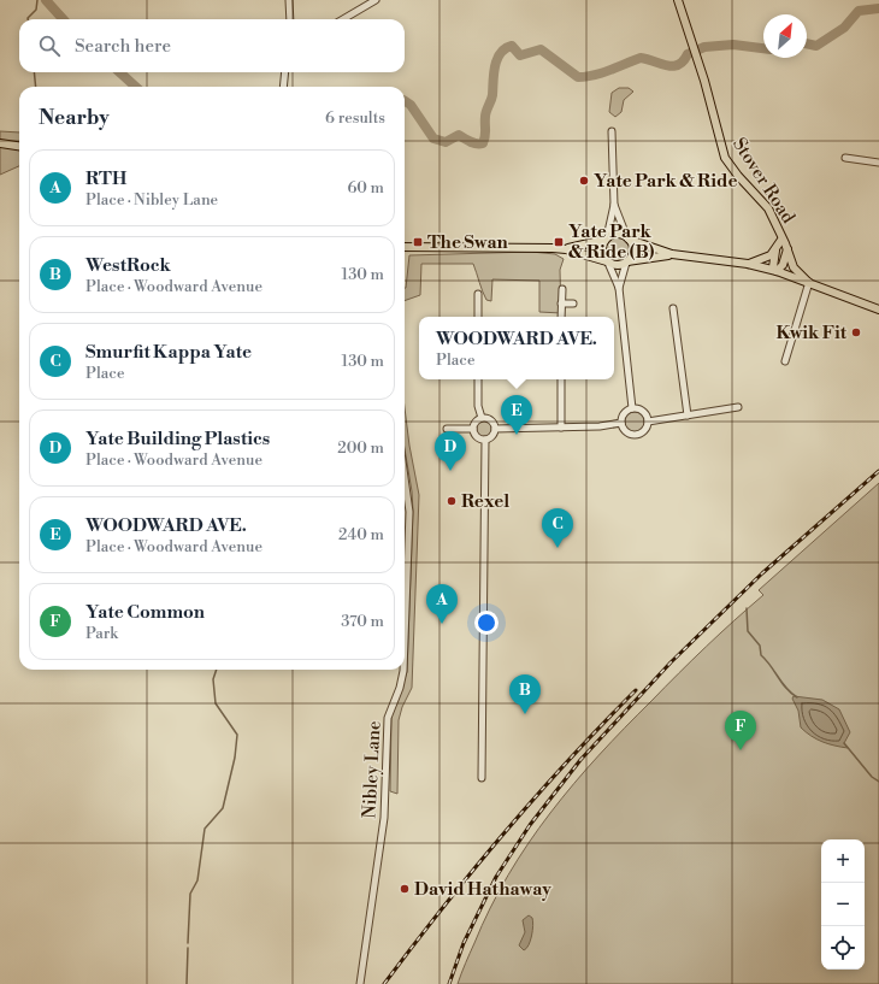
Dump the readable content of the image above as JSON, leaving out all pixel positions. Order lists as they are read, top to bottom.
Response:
{
  "streets": {
    "main road": ["Stover Road"],
    "street": ["Nibley Lane"]
  },
  "places": {
    "other": [
      "Yate Park & Ride",
      "Kwik Fit",
      "Rexel",
      "David Hathaway"
    ],
    "transit": ["The Swan", "Yate Park & Ride (B)"]
  },
  "north": "top right",
  "page": {
    "search": "Search here",
    "heading": ["Nearby", "6 results"],
    "list": [
      {
        "mark": "A",
        "name": "RTH",
        "note": "Place · Nibley Lane",
        "value": "60 m"
      },
      {
        "mark": "B",
        "name": "WestRock",
        "note": "Place · Woodward Avenue",
        "value": "130 m"
      },
      {
        "mark": "C",
        "name": "Smurfit Kappa Yate",
        "note": "Place",
        "value": "130 m"
      },
      {
        "mark": "D",
        "name": "Yate Building Plastics",
        "note": "Place · Woodward Avenue",
        "value": "200 m"
      },
      {
        "mark": "E",
        "name": "WOODWARD AVE.",
        "note": "Place · Woodward Avenue",
        "value": "240 m"
      },
      {
        "mark": "F",
        "name": "Yate Common",
        "note": "Park",
        "value": "370 m"
      }
    ],
    "popup": ["WOODWARD AVE.", "Place"],
    "pins": [
      "E",
      "D",
      "C",
      "A",
      "B",
      "F"
    ],
    "map_buttons": ["+", "−"]
  }
}
